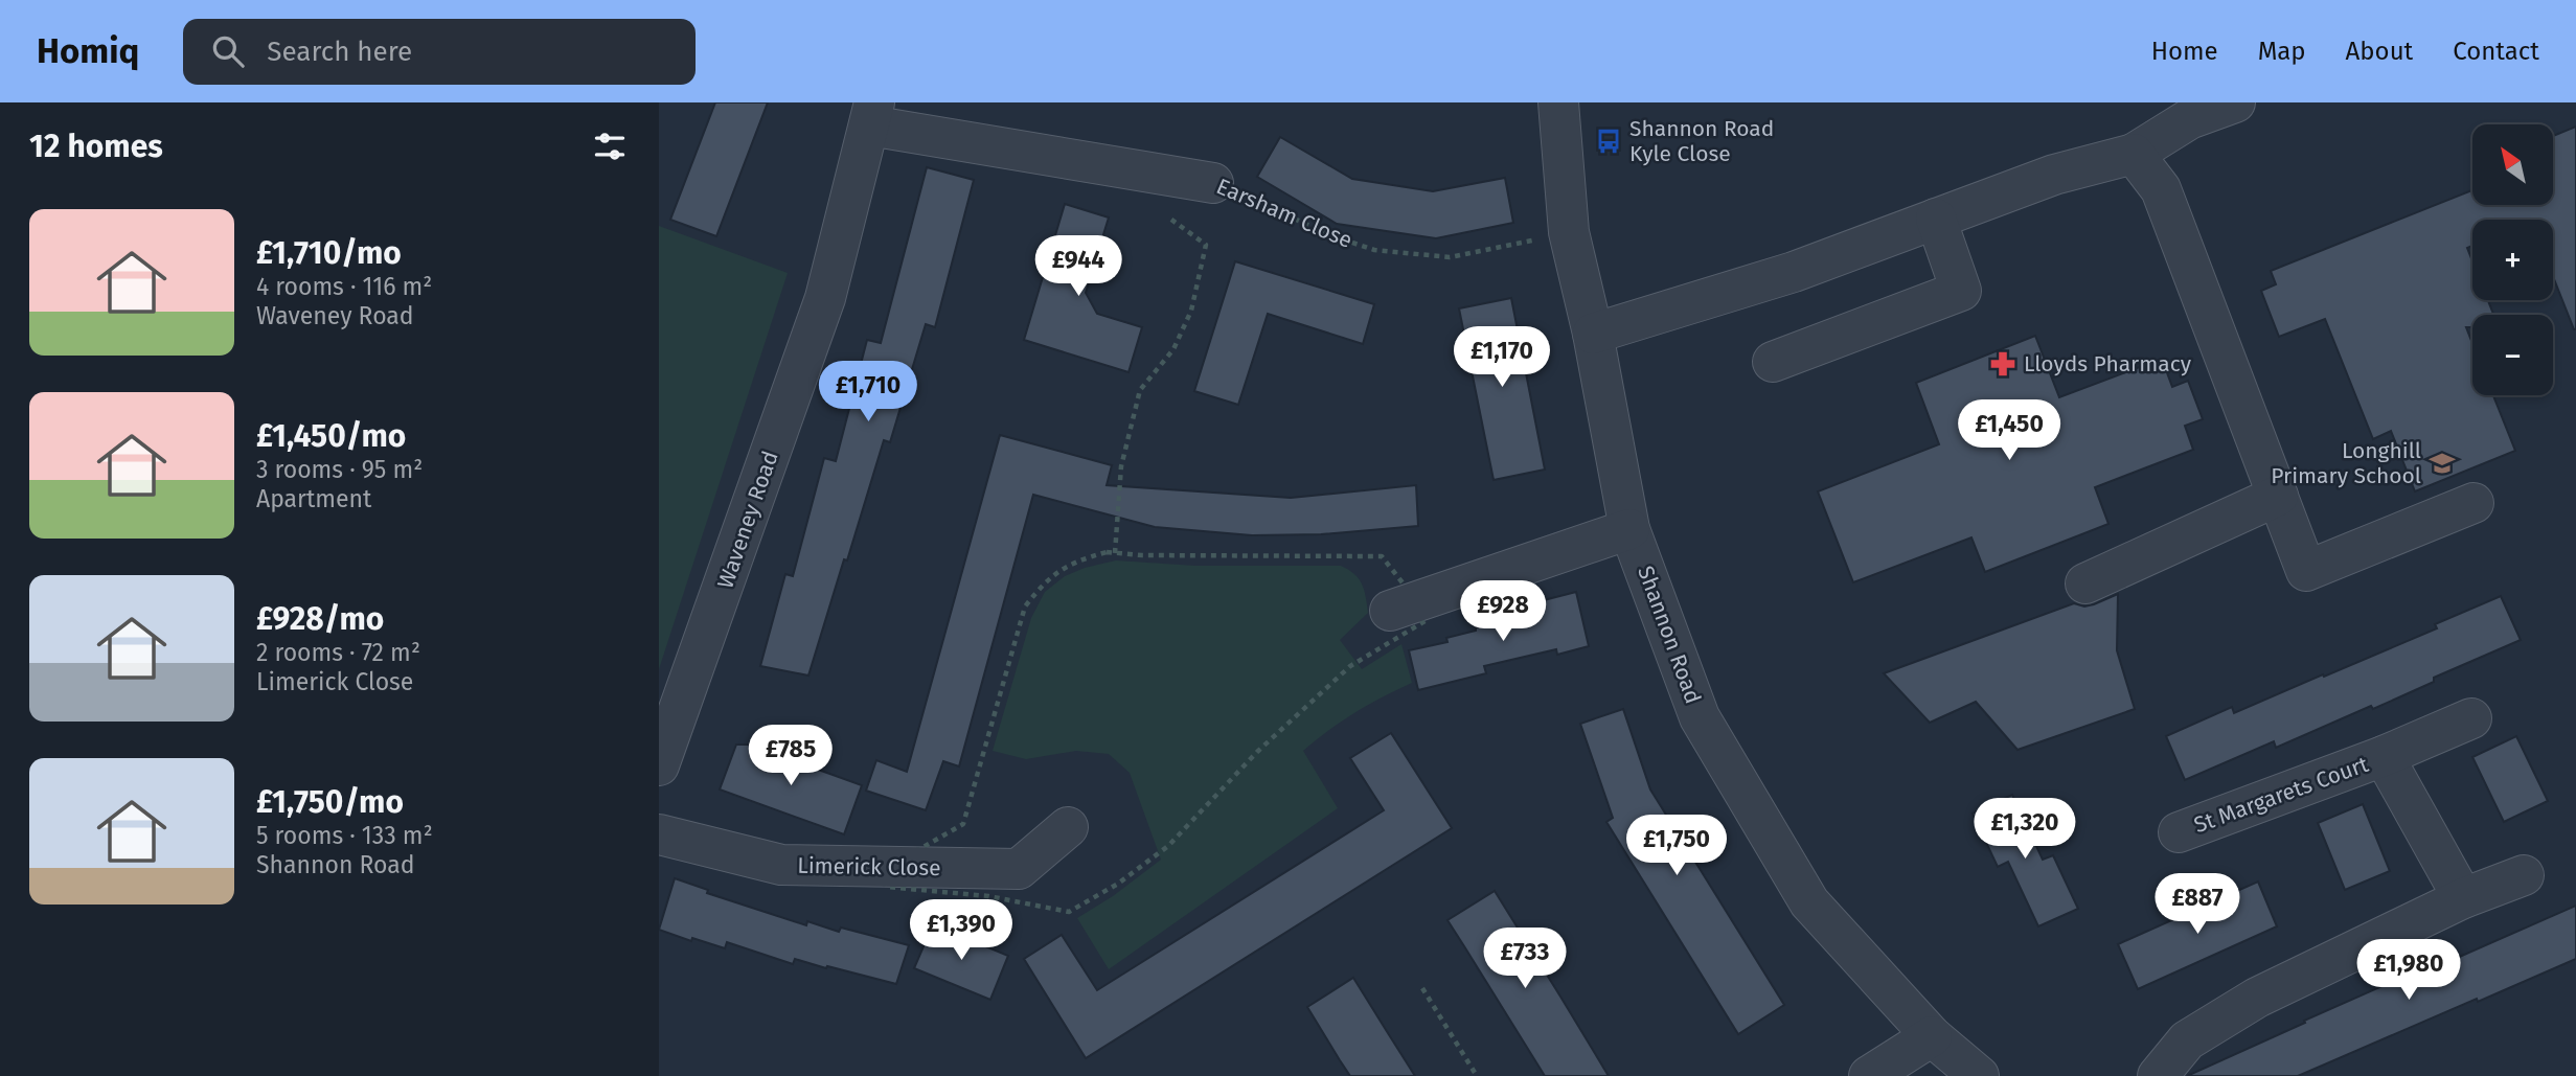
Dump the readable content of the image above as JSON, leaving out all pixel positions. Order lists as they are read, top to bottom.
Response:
{
  "streets": {
    "street": [
      "Earsham Close",
      "Waveney Road",
      "Shannon Road",
      "St Margarets Court",
      "Limerick Close"
    ]
  },
  "crossings": [
    ["Earsham Close", "Waveney Road"],
    ["Earsham Close", "Shannon Road"]
  ],
  "places": {
    "bus stop": ["Shannon Road Kyle Close"],
    "pharmacy": ["Lloyds Pharmacy"],
    "school or university": ["Longhill Primary School"]
  },
  "north": "top left",
  "page": {
    "header": "Homiq",
    "search": "Search here",
    "nav": [
      "Home",
      "Map",
      "About",
      "Contact"
    ],
    "heading": "12 homes",
    "map_buttons": ["+", "−"],
    "list": [
      {
        "name": "£1,710/mo",
        "note": "4 rooms · 116 m² · Waveney Road"
      },
      {
        "name": "£1,450/mo",
        "note": "3 rooms · 95 m² · Apartment"
      },
      {
        "name": "£928/mo",
        "note": "2 rooms · 72 m² · Limerick Close"
      },
      {
        "name": "£1,750/mo",
        "note": "5 rooms · 133 m² · Shannon Road"
      }
    ],
    "price": [
      "£944",
      "£1,170",
      "£1,710",
      "£1,450",
      "£928",
      "£785",
      "£1,320",
      "£1,750",
      "£887",
      "£1,390",
      "£733",
      "£1,980"
    ]
  }
}
